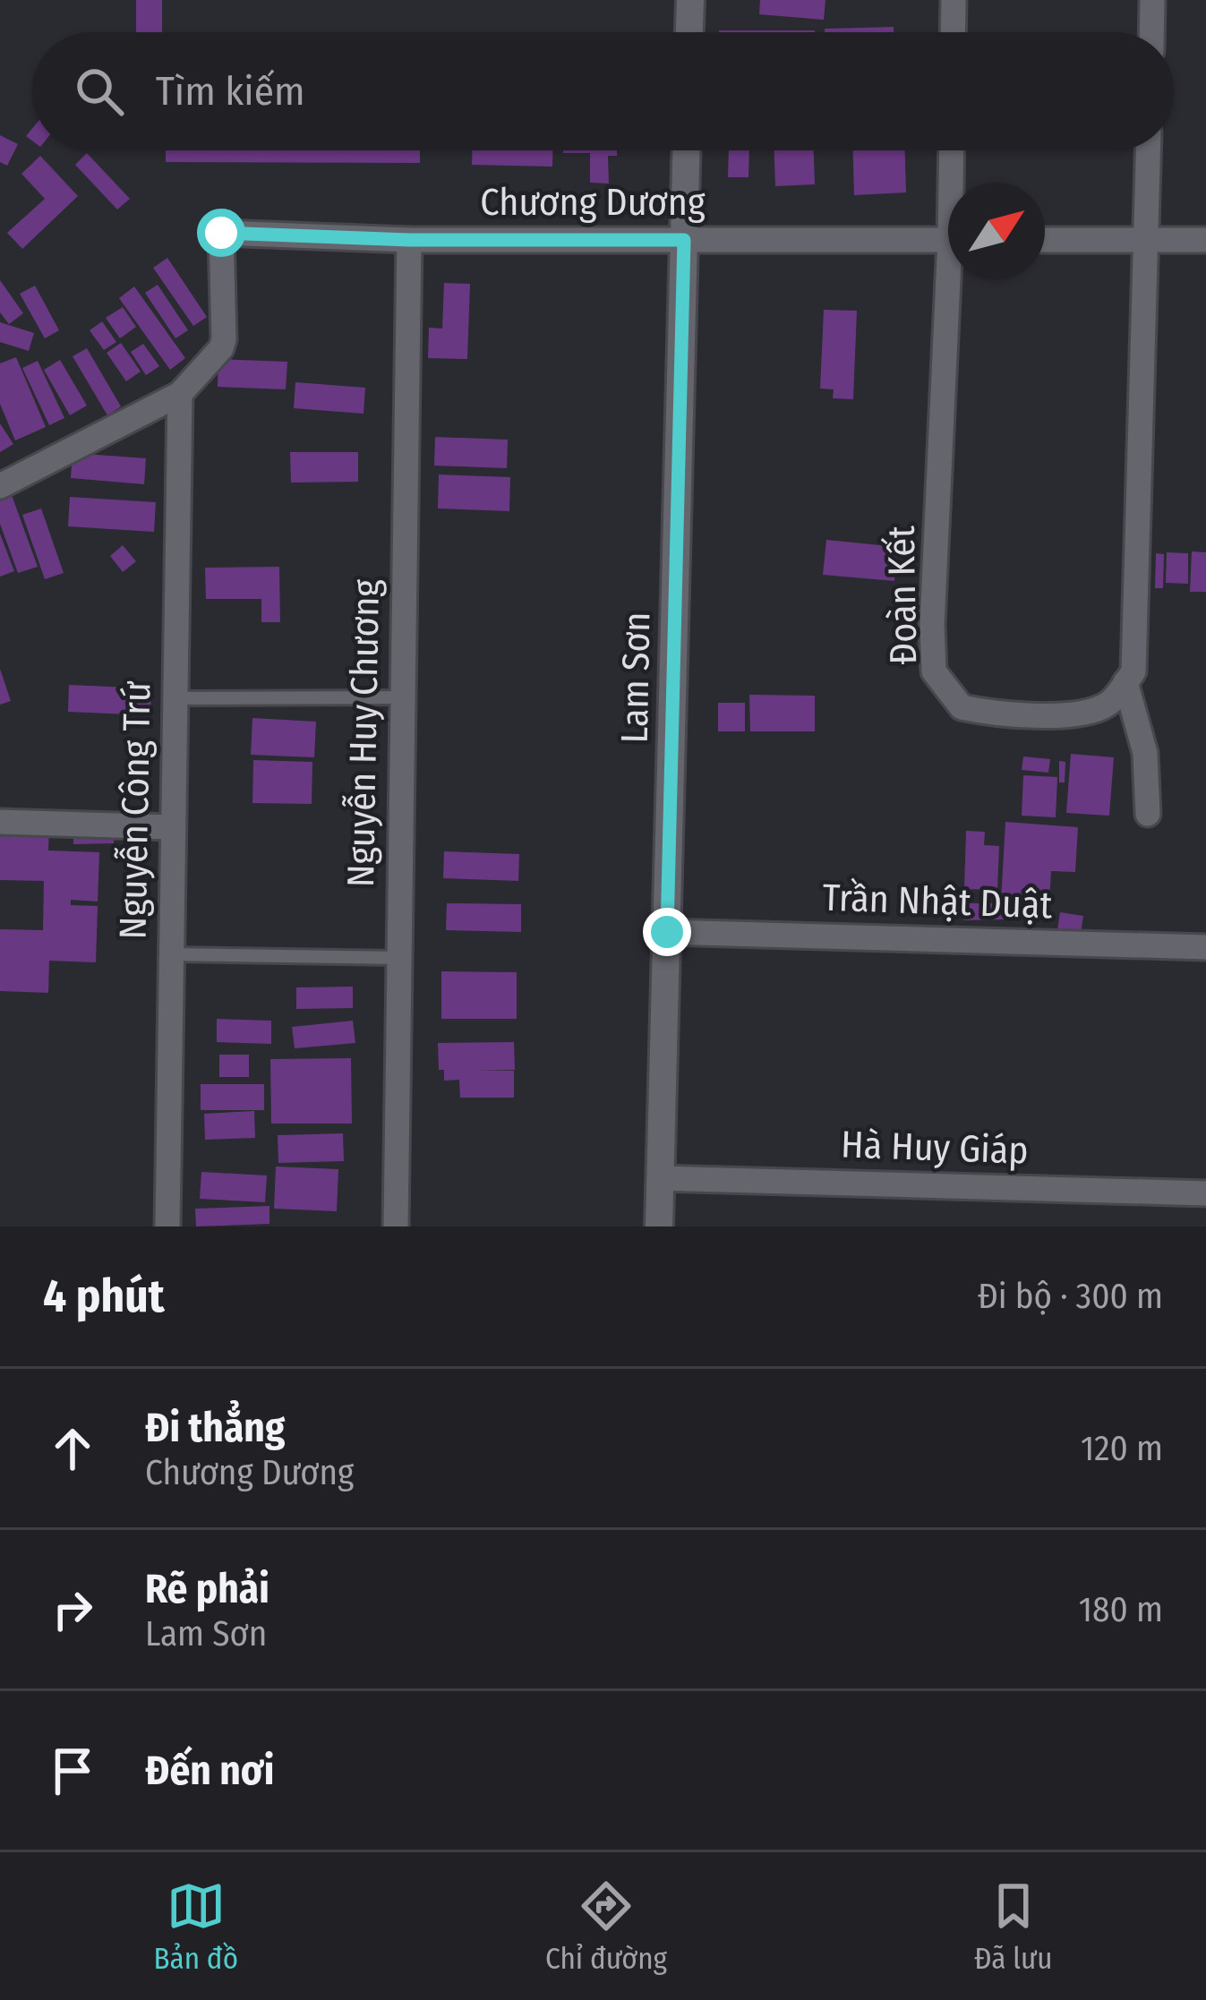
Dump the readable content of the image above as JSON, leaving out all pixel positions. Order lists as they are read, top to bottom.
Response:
{
  "streets": {
    "street": [
      "Chương Dương",
      "Đoàn Kết",
      "Lam Sơn",
      "Nguyễn Huy Chương",
      "Nguyễn Công Trứ",
      "Trần Nhật Duật",
      "Hà Huy Giáp"
    ]
  },
  "crossings": [
    ["Chương Dương", "Lam Sơn"],
    ["Chương Dương", "Nguyễn Huy Chương"],
    ["Chương Dương", "Nguyễn Công Trứ"],
    ["Lam Sơn", "Trần Nhật Duật"],
    ["Lam Sơn", "Hà Huy Giáp"]
  ],
  "north": "top right",
  "page": {
    "search": "Tìm kiếm",
    "heading": ["4 phút", "Đi bộ · 300 m"],
    "list": [
      ["Đi thẳng", "Chương Dương", "120 m"],
      ["Rẽ phải", "Lam Sơn", "180 m"],
      "Đến nơi"
    ],
    "nav": ["Bản đồ", "Chỉ đường", "Đã lưu"]
  }
}
